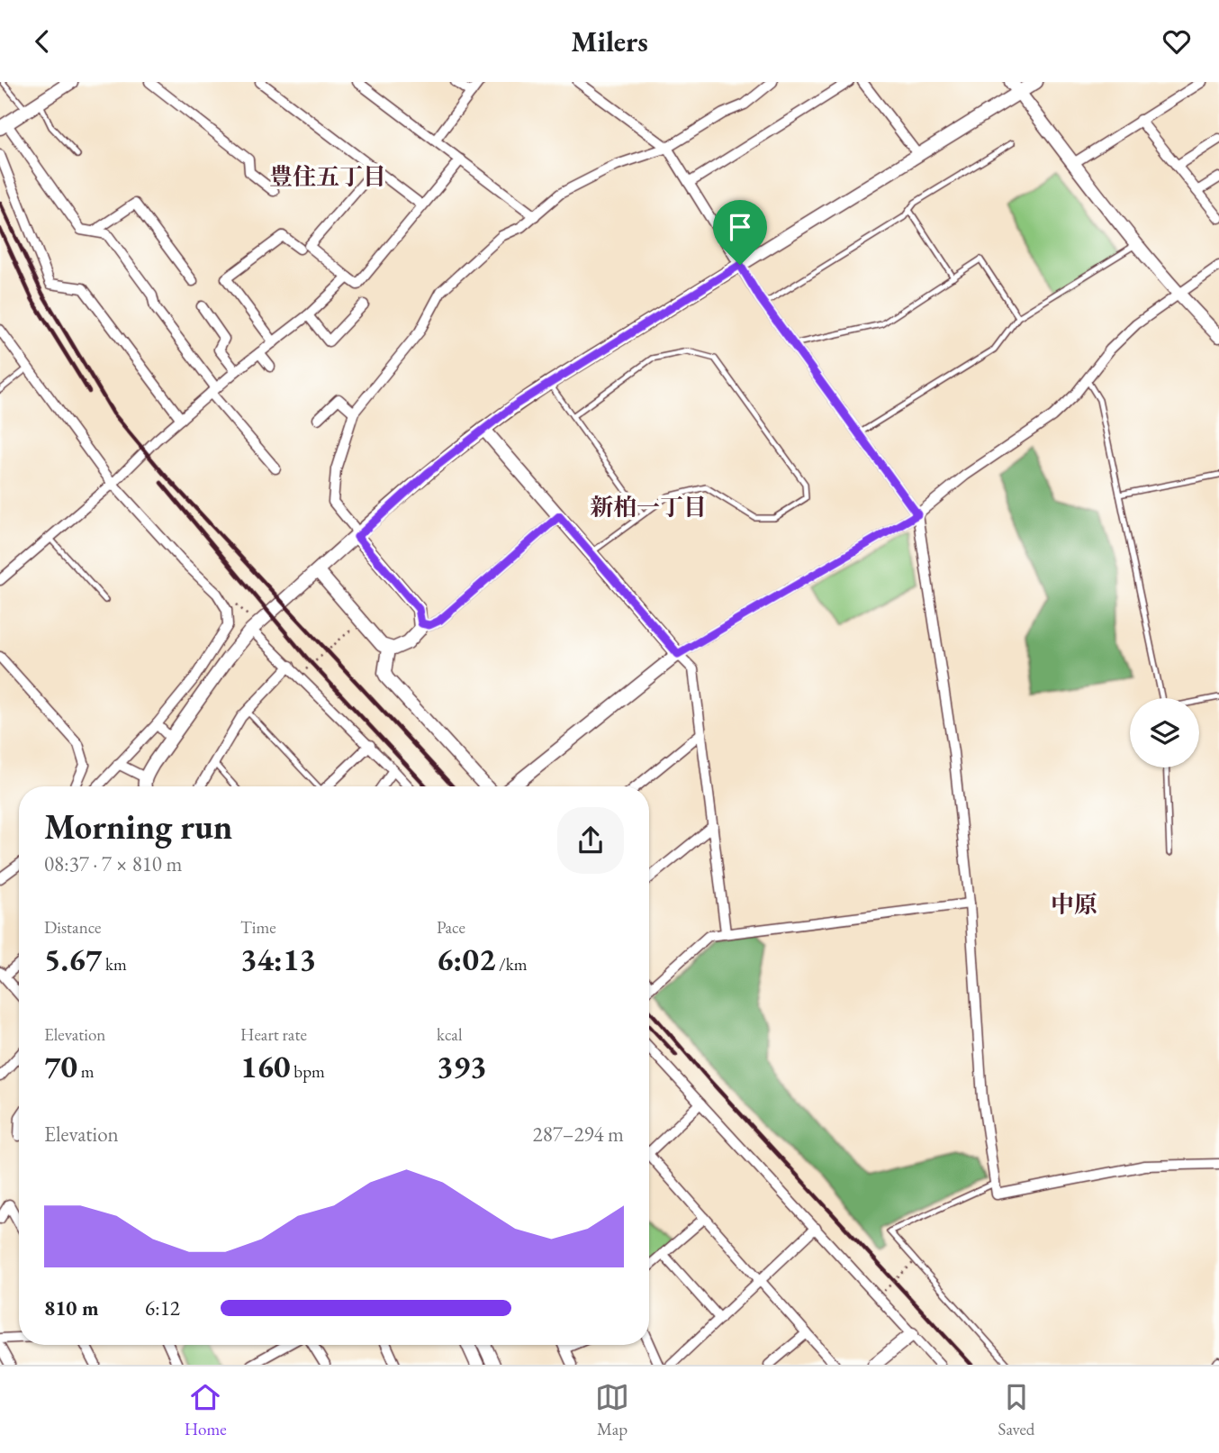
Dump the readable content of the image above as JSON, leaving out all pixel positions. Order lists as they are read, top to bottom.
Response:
{
  "districts": ["豊住五丁目", "新柏一丁目", "中原"],
  "page": {
    "header": "Milers",
    "heading": ["Morning run", "08:37 · 7 × 810 m"],
    "stats": [
      ["Distance", "5.67 km"],
      ["Time", "34:13"],
      ["Pace", "6:02 /km"],
      ["Elevation", "70 m"],
      ["Heart rate", "160 bpm"],
      ["kcal", "393"]
    ],
    "chart": ["Elevation", "287–294 m"],
    "list": [
      {
        "name": "810 m",
        "note": "6:12"
      }
    ],
    "tabs": ["Home", "Map", "Saved"]
  }
}
